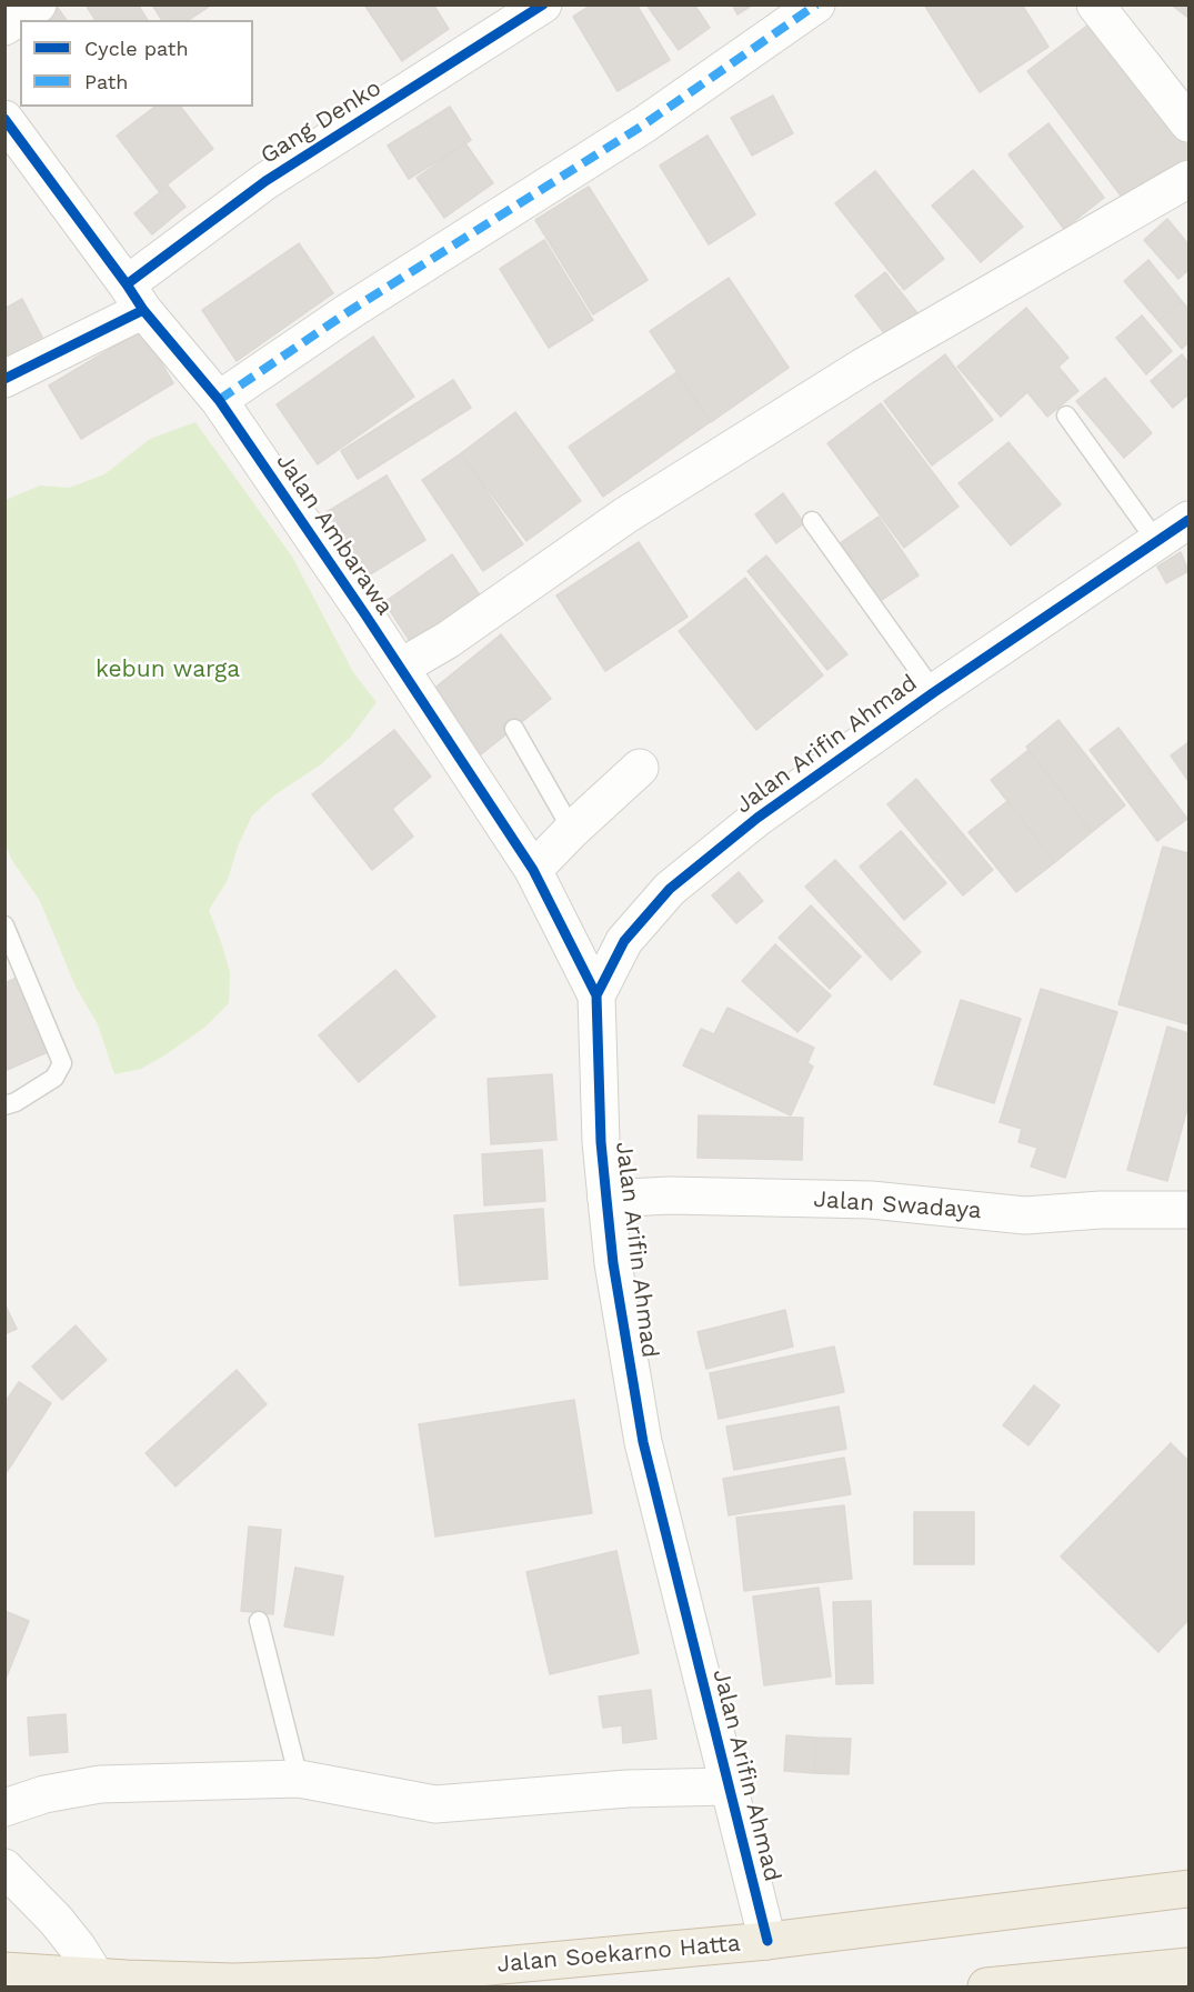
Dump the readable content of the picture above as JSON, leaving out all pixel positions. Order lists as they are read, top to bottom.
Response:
{
  "streets": {
    "highway": ["Jalan Soekarno Hatta"],
    "street": [
      "Gang Denko",
      "Jalan Ambarawa",
      "Jalan Arifin Ahmad",
      "Jalan Swadaya"
    ]
  },
  "crossings": [
    ["Gang Denko", "Jalan Ambarawa"],
    ["Jalan Ambarawa", "Jalan Arifin Ahmad"],
    ["Jalan Arifin Ahmad", "Jalan Swadaya"],
    ["Jalan Arifin Ahmad", "Jalan Soekarno Hatta"]
  ],
  "parks": ["kebun warga"],
  "legend": ["Cycle path", "Path"]
}
